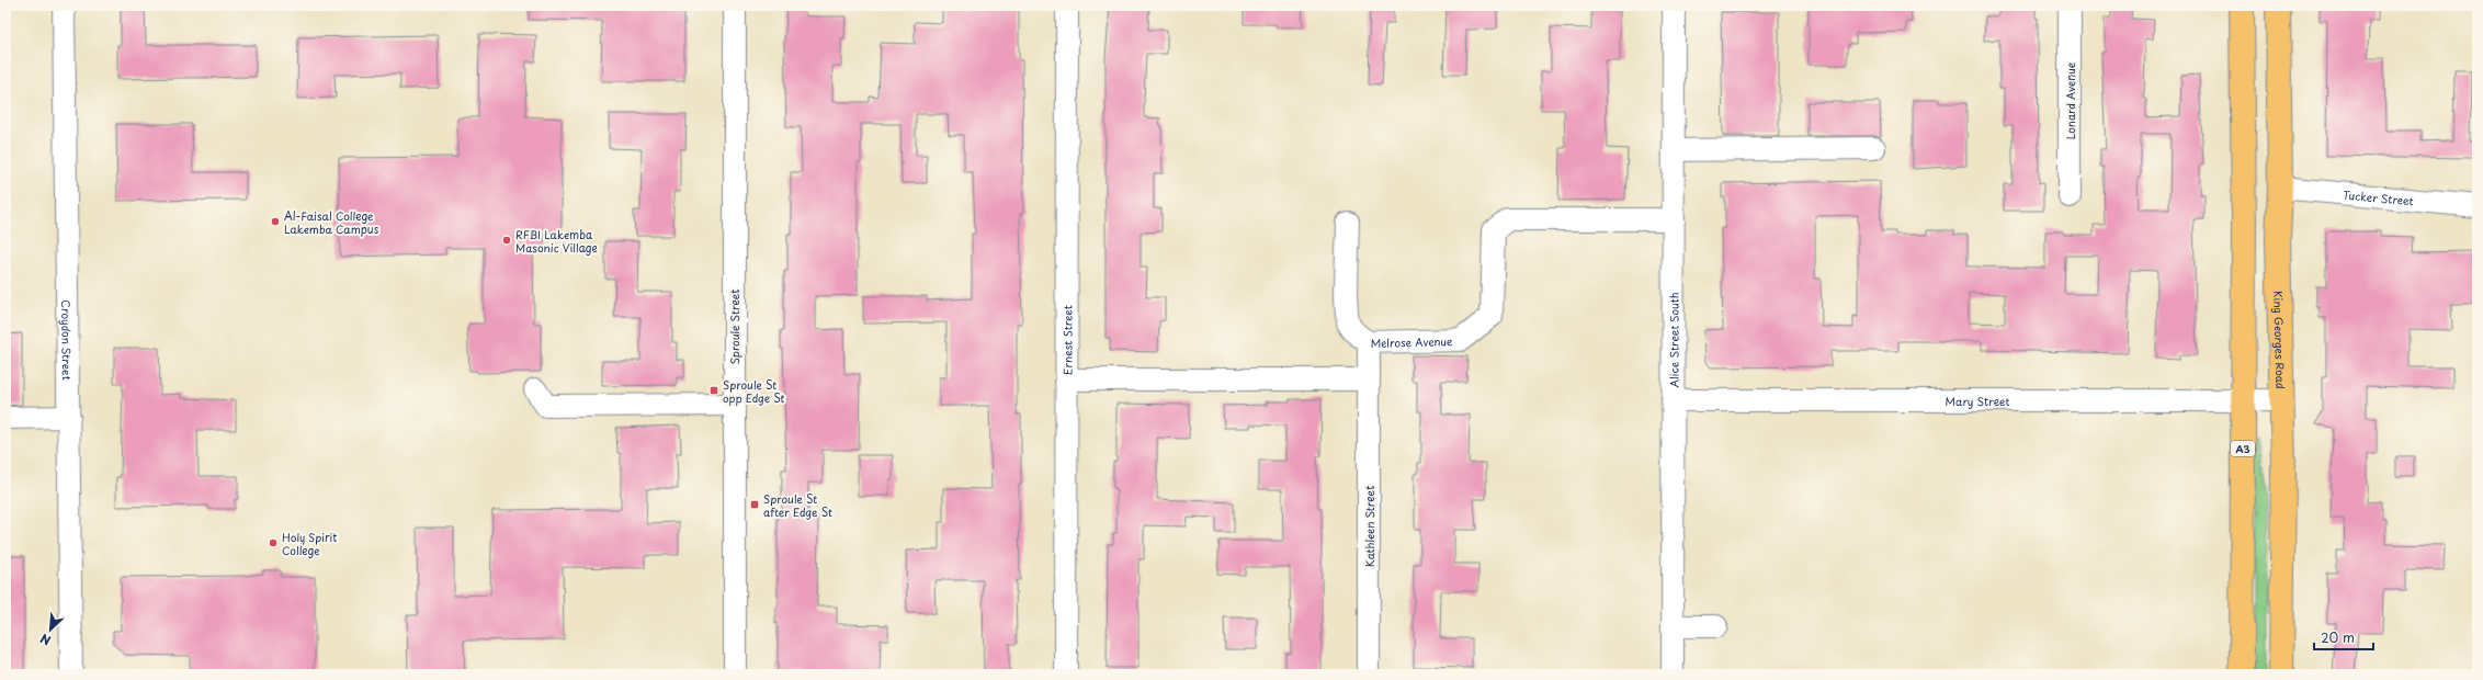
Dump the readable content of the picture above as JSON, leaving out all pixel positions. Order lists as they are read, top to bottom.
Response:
{
  "streets": {
    "highway": ["King Georges Road", "A3"],
    "street": [
      "Lonard Avenue",
      "Tucker Street",
      "Sproule Street",
      "Croydon Street",
      "Ernest Street",
      "Alice Street South",
      "Melrose Avenue",
      "Mary Street",
      "Kathleen Street"
    ]
  },
  "crossings": [
    ["Tucker Street", "King Georges Road"],
    ["Alice Street South", "Melrose Avenue"],
    ["Alice Street South", "Mary Street"],
    ["King Georges Road", "Mary Street"],
    ["Melrose Avenue", "Kathleen Street"],
    ["Mary Street", "A3"]
  ],
  "places": {
    "other": ["Al-Faisal College Lakemba Campus", "RFBI Lakemba Masonic Village", "Holy Spirit College"],
    "transit": ["Sproule St opp Edge St", "Sproule St after Edge St"]
  },
  "scale_bar": "20 m",
  "north": "bottom left"
}
